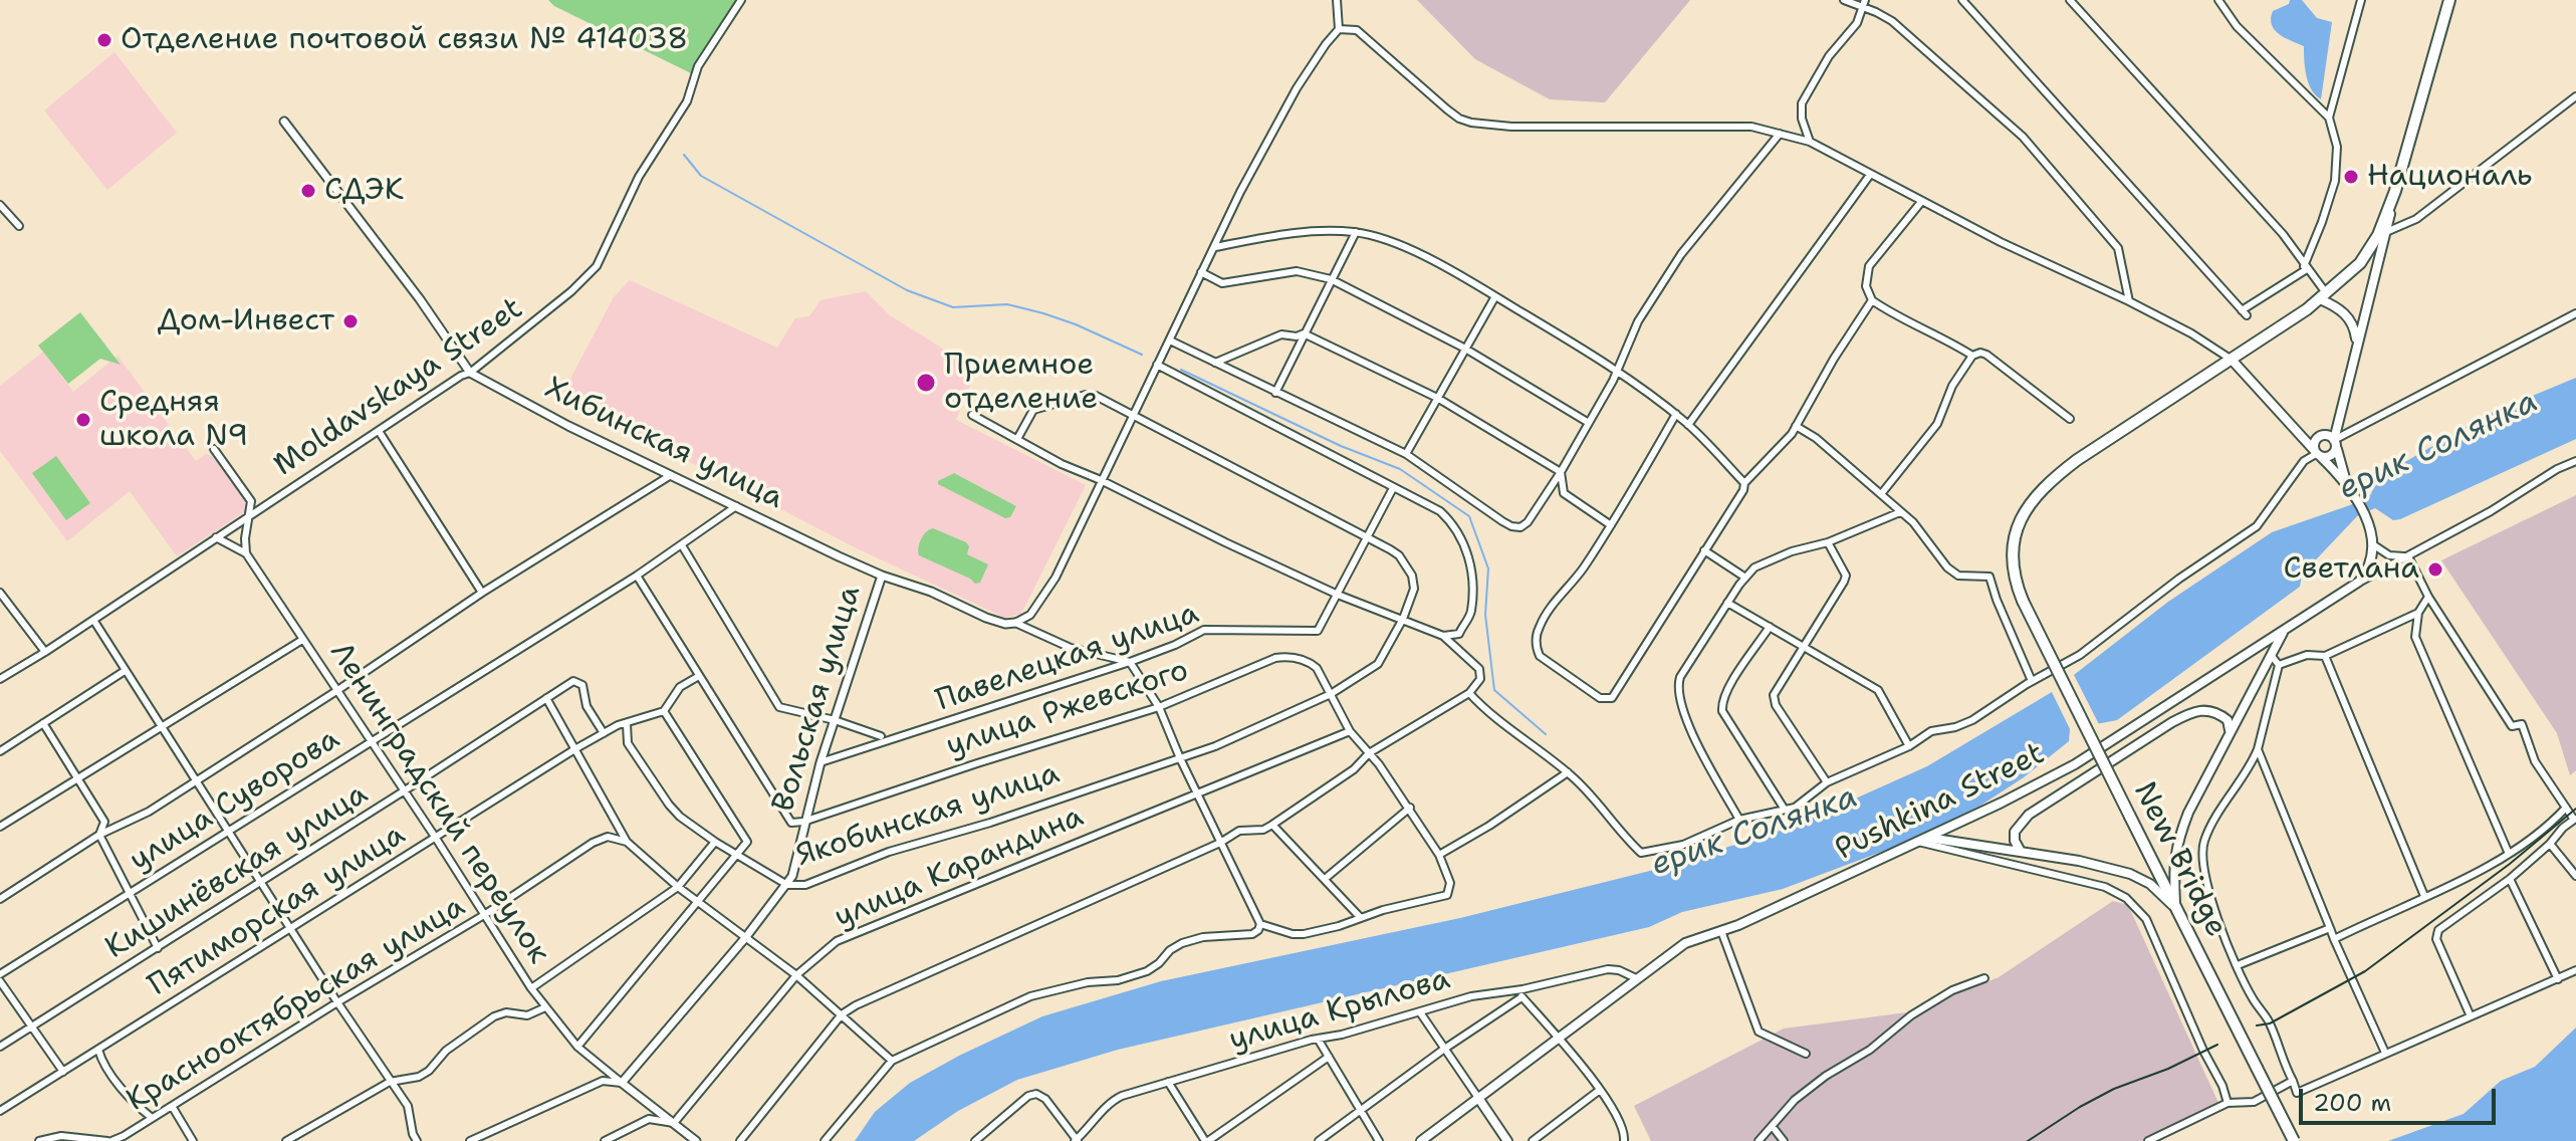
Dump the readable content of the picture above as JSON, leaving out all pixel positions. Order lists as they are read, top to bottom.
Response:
{
  "streets": {
    "highway": ["New Bridge"],
    "main road": ["Pushkina Street"],
    "street": [
      "Moldavskaya Street",
      "Хибинская улица",
      "Павелецкая улица",
      "Вольская улица",
      "улица Ржевского",
      "улица Суворова",
      "Ленинградский переулок",
      "Якобинская улица",
      "улица Карандина",
      "Кишинёвская улица",
      "Пятиморская улица",
      "Краснооктябрьская улица",
      "улица Крылова"
    ]
  },
  "crossings": [
    ["Moldavskaya Street", "Хибинская улица"],
    ["Хибинская улица", "Павелецкая улица"],
    ["Хибинская улица", "Вольская улица"],
    ["Хибинская улица", "улица Суворова"],
    ["Павелецкая улица", "Вольская улица"],
    ["Павелецкая улица", "Якобинская улица"],
    ["Вольская улица", "улица Ржевского"],
    ["Вольская улица", "Якобинская улица"],
    ["улица Ржевского", "Якобинская улица"],
    ["улица Ржевского", "улица Карандина"],
    ["улица Суворова", "Ленинградский переулок"],
    ["Pushkina Street", "улица Крылова"],
    ["Ленинградский переулок", "Якобинская улица"],
    ["Ленинградский переулок", "улица Карандина"],
    ["Ленинградский переулок", "Кишинёвская улица"],
    ["Ленинградский переулок", "Пятиморская улица"],
    ["Ленинградский переулок", "Краснооктябрьская улица"],
    ["Кишинёвская улица", "Пятиморская улица"]
  ],
  "water": ["ерик Солянка"],
  "places": [
    "Отделение почтовой связи № 414038",
    "Националь",
    "СДЭК",
    "Дом-Инвест",
    "Приемное отделение",
    "Средняя школа N9",
    "Светлана"
  ],
  "scale_bar": "200 m"
}
